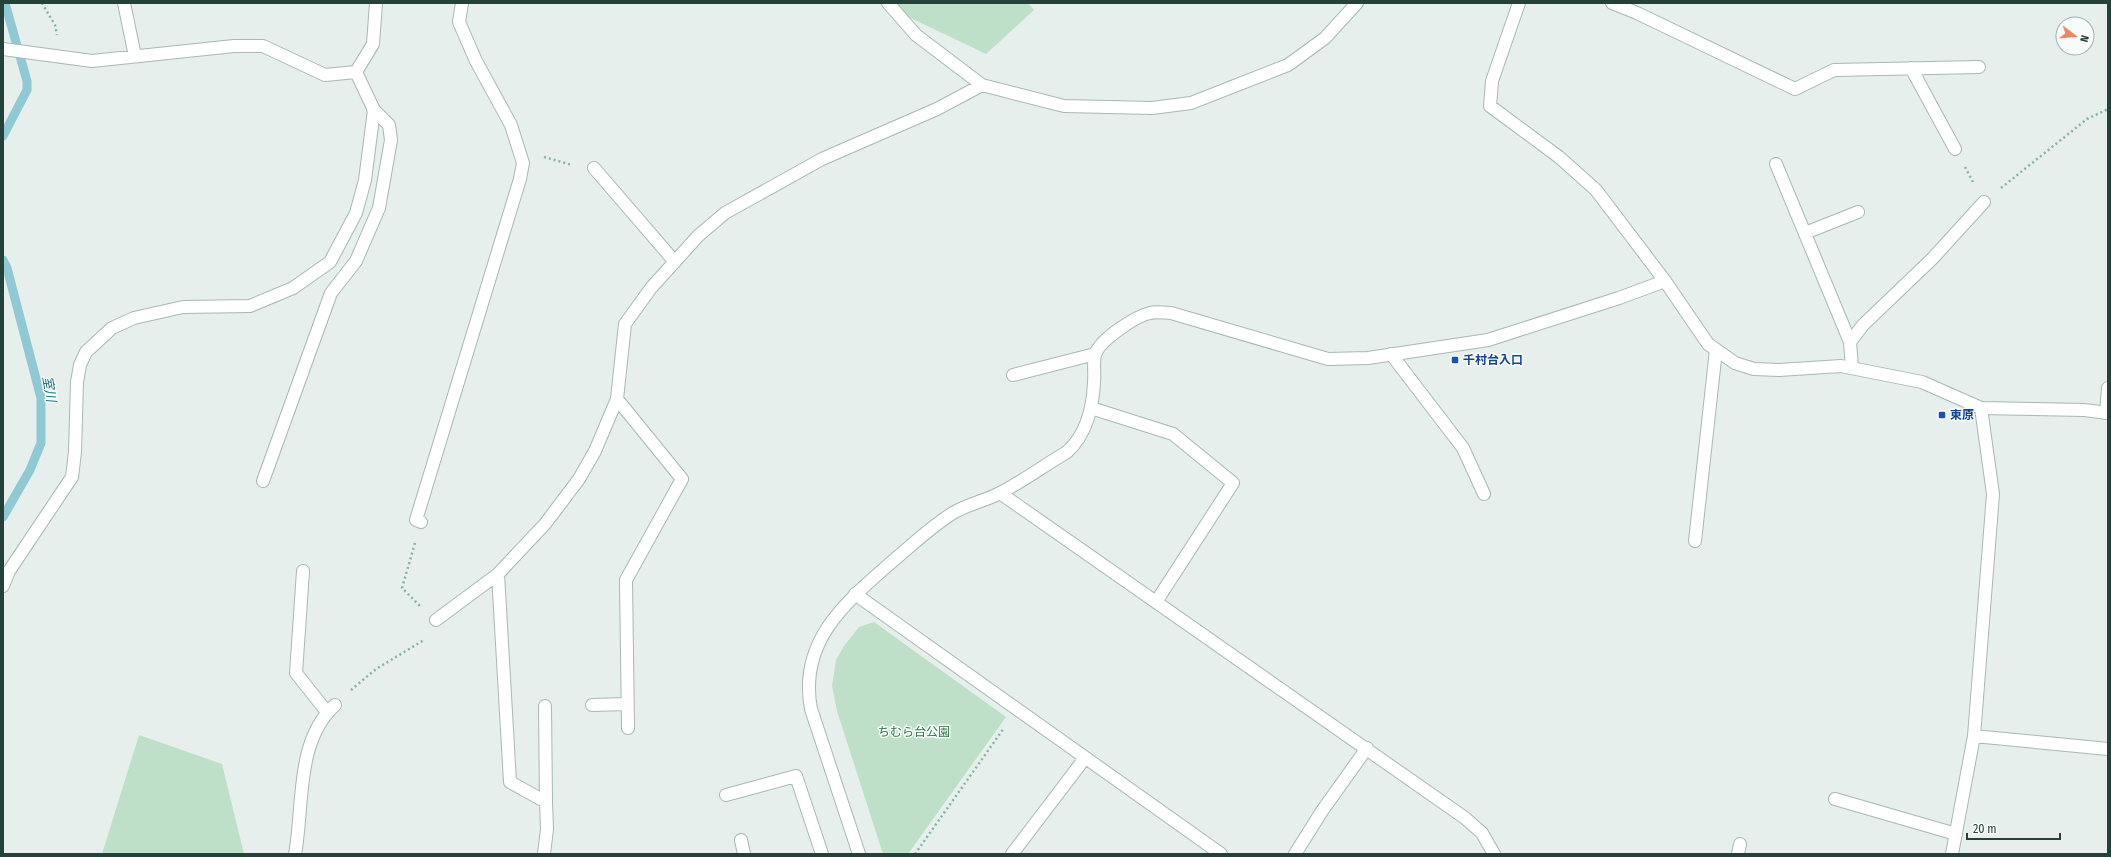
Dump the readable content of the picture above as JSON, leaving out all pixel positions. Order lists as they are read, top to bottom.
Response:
{
  "water": ["室川"],
  "parks": ["ちむら台公園"],
  "places": {
    "transit": ["千村台入口", "東原"]
  },
  "scale_bar": "20 m",
  "north": "right"
}
